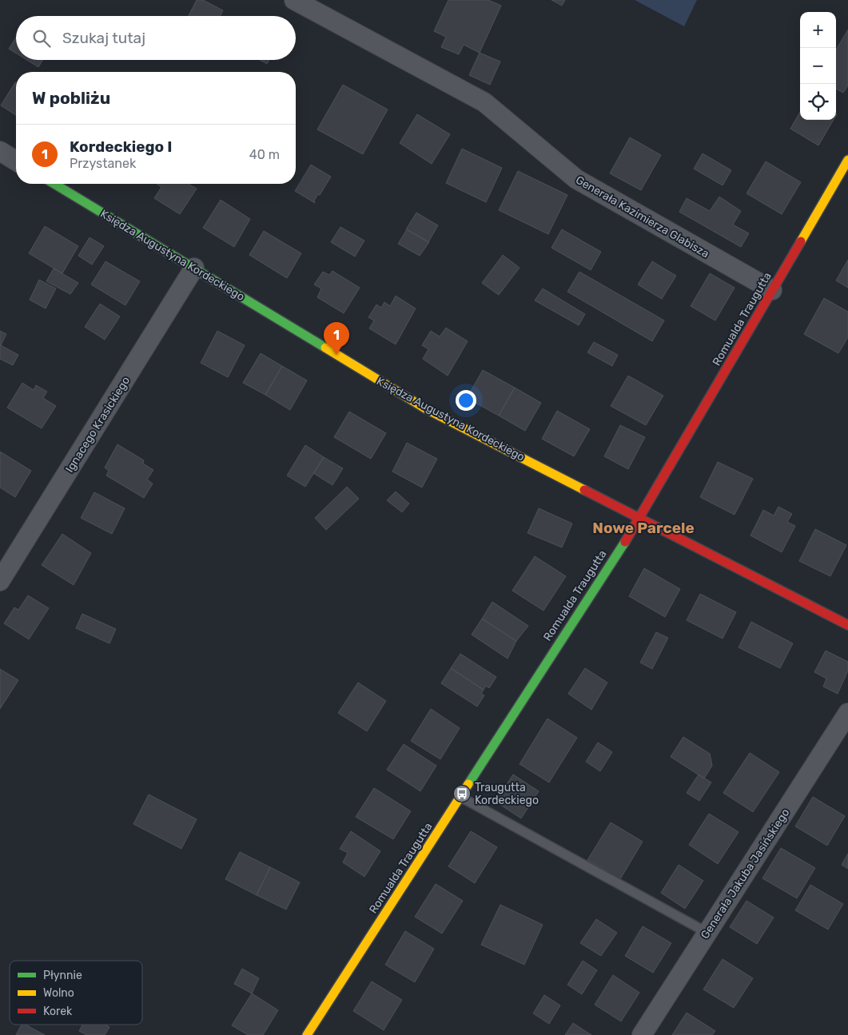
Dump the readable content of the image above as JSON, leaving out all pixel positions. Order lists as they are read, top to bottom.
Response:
{
  "streets": {
    "street": [
      "Generała Kazimierza Glabisza",
      "Księdza Augustyna Kordeckiego",
      "Romualda Traugutta",
      "Ignacego Krasickiego",
      "Generała Jakuba Jasińskiego"
    ]
  },
  "crossings": [
    ["Generała Kazimierza Glabisza", "Romualda Traugutta"],
    ["Księdza Augustyna Kordeckiego", "Romualda Traugutta"],
    ["Księdza Augustyna Kordeckiego", "Ignacego Krasickiego"]
  ],
  "districts": ["Nowe Parcele"],
  "places": {
    "bus stop": ["Traugutta Kordeckiego"]
  },
  "legend": ["Płynnie", "Wolno", "Korek"],
  "page": {
    "map_buttons": ["+", "−"],
    "search": "Szukaj tutaj",
    "heading": "W pobliżu",
    "list": [
      {
        "mark": "1",
        "name": "Kordeckiego I",
        "note": "Przystanek",
        "value": "40 m"
      }
    ],
    "pins": "1"
  }
}
